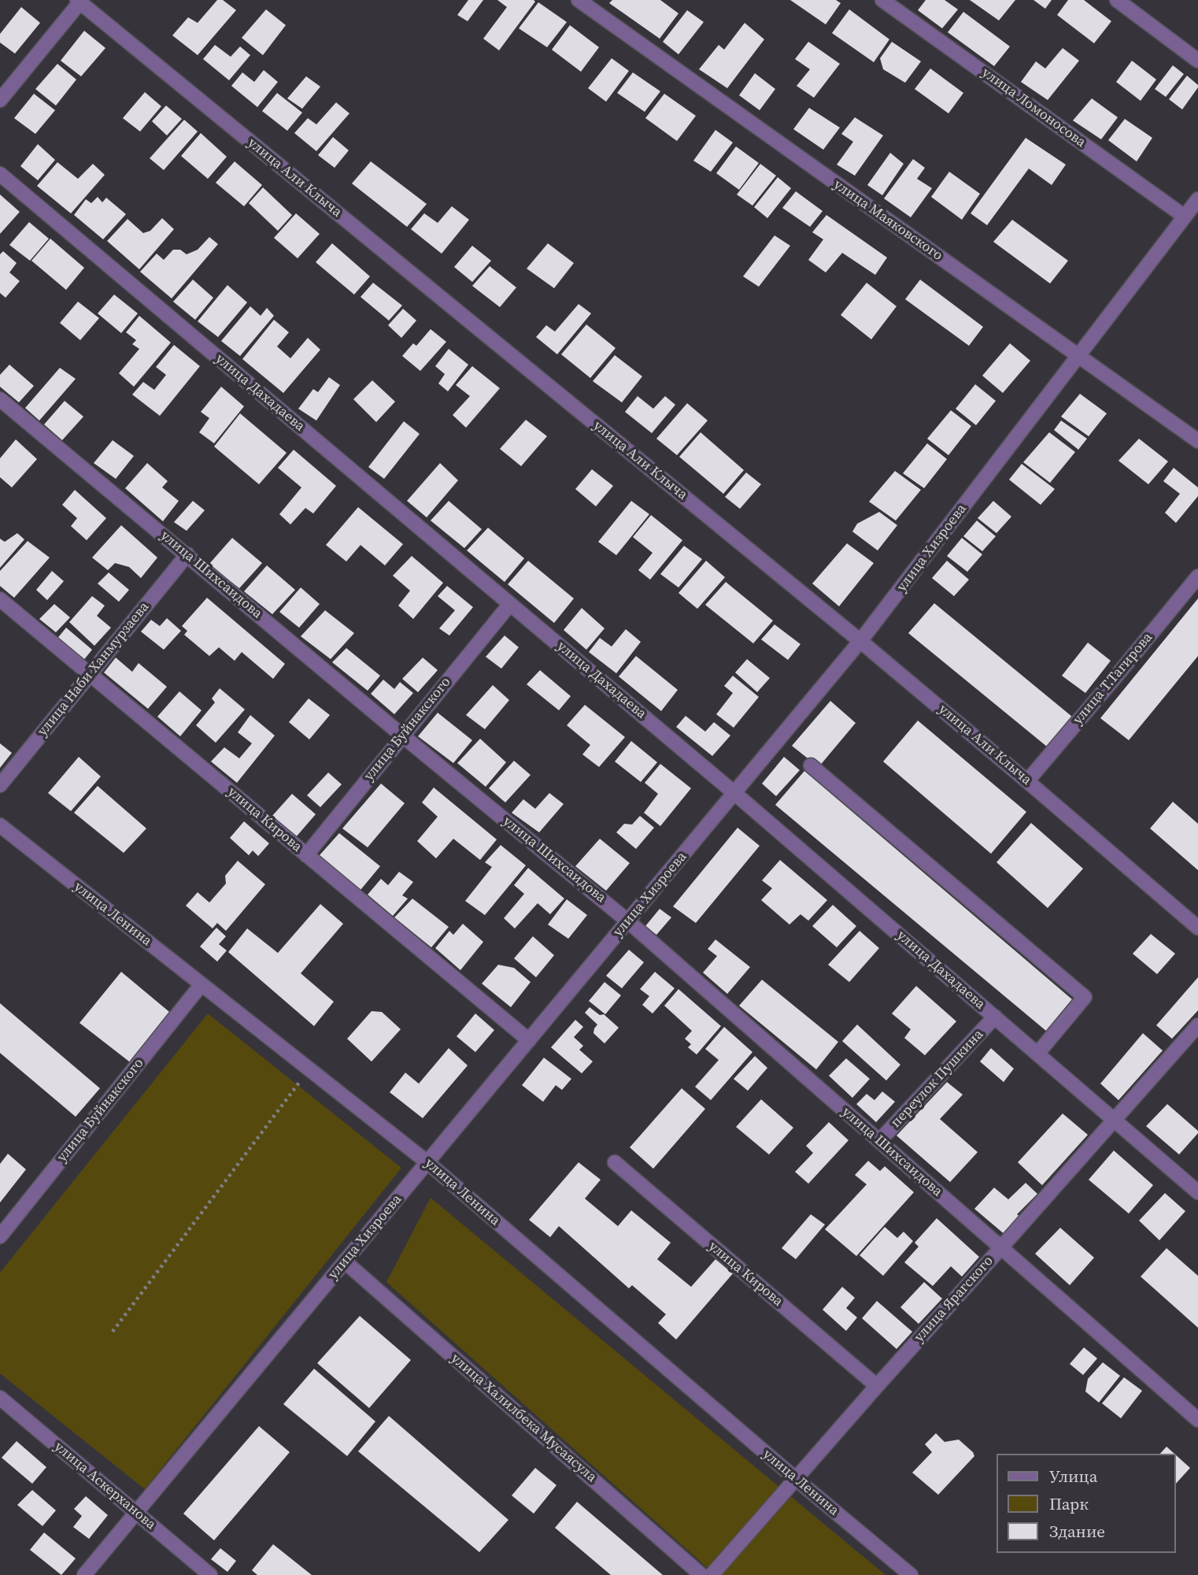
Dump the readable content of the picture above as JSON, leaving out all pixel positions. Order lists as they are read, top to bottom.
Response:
{
  "streets": {
    "street": [
      "улица Ломоносова",
      "улица Али Клыча",
      "улица Маяковского",
      "улица Дахадаева",
      "улица Хизроева",
      "улица Шихсаидова",
      "улица Наби Ханмурзаева",
      "улица Т.Тагирова",
      "улица Буйнакского",
      "улица Кирова",
      "улица Ленина",
      "переулок Пушкина",
      "улица Ярагского",
      "улица Халилбека Мусаясула",
      "улица Аскерханова"
    ]
  },
  "crossings": [
    ["улица Ломоносова", "улица Хизроева"],
    ["улица Али Клыча", "улица Хизроева"],
    ["улица Али Клыча", "улица Т.Тагирова"],
    ["улица Маяковского", "улица Хизроева"],
    ["улица Дахадаева", "улица Хизроева"],
    ["улица Дахадаева", "улица Буйнакского"],
    ["улица Дахадаева", "переулок Пушкина"],
    ["улица Дахадаева", "улица Ярагского"],
    ["улица Хизроева", "улица Шихсаидова"],
    ["улица Хизроева", "улица Кирова"],
    ["улица Хизроева", "улица Ленина"],
    ["улица Хизроева", "улица Халилбека Мусаясула"],
    ["улица Хизроева", "улица Аскерханова"],
    ["улица Шихсаидова", "улица Наби Ханмурзаева"],
    ["улица Шихсаидова", "улица Буйнакского"],
    ["улица Шихсаидова", "переулок Пушкина"],
    ["улица Шихсаидова", "улица Ярагского"],
    ["улица Наби Ханмурзаева", "улица Кирова"],
    ["улица Буйнакского", "улица Кирова"],
    ["улица Буйнакского", "улица Ленина"],
    ["улица Кирова", "улица Ярагского"],
    ["улица Ленина", "улица Ярагского"]
  ],
  "legend": ["Улица", "Парк", "Здание"]
}
